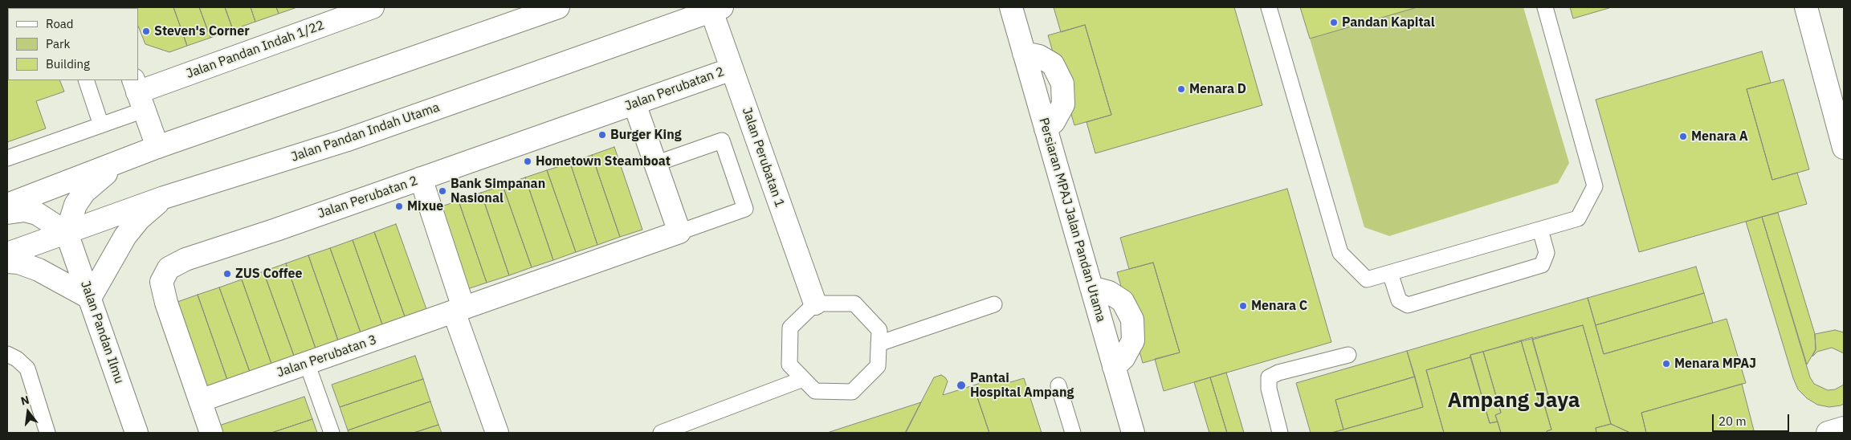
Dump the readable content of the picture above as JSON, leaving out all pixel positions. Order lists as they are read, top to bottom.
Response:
{
  "streets": {
    "street": [
      "Jalan Pandan Indah 1/22",
      "Jalan Perubatan 2",
      "Jalan Pandan Indah Utama",
      "Jalan Perubatan 1",
      "Persiaran MPAJ Jalan Pandan Utama",
      "Jalan Pandan Ilmu",
      "Jalan Perubatan 3"
    ]
  },
  "crossings": [
    ["Jalan Perubatan 2", "Jalan Perubatan 1"],
    ["Jalan Perubatan 2", "Jalan Perubatan 3"],
    ["Jalan Pandan Indah Utama", "Jalan Perubatan 1"],
    ["Jalan Pandan Indah Utama", "Jalan Pandan Ilmu"]
  ],
  "districts": ["Ampang Jaya"],
  "places": [
    "Pandan Kapital",
    "Steven's Corner",
    "Menara D",
    "Burger King",
    "Menara A",
    "Hometown Steamboat",
    "Bank Simpanan Nasional",
    "Mixue",
    "ZUS Coffee",
    "Menara C",
    "Menara MPAJ",
    "Pantai Hospital Ampang"
  ],
  "legend": ["Road", "Park", "Building"],
  "scale_bar": "20 m",
  "north": "top"
}
